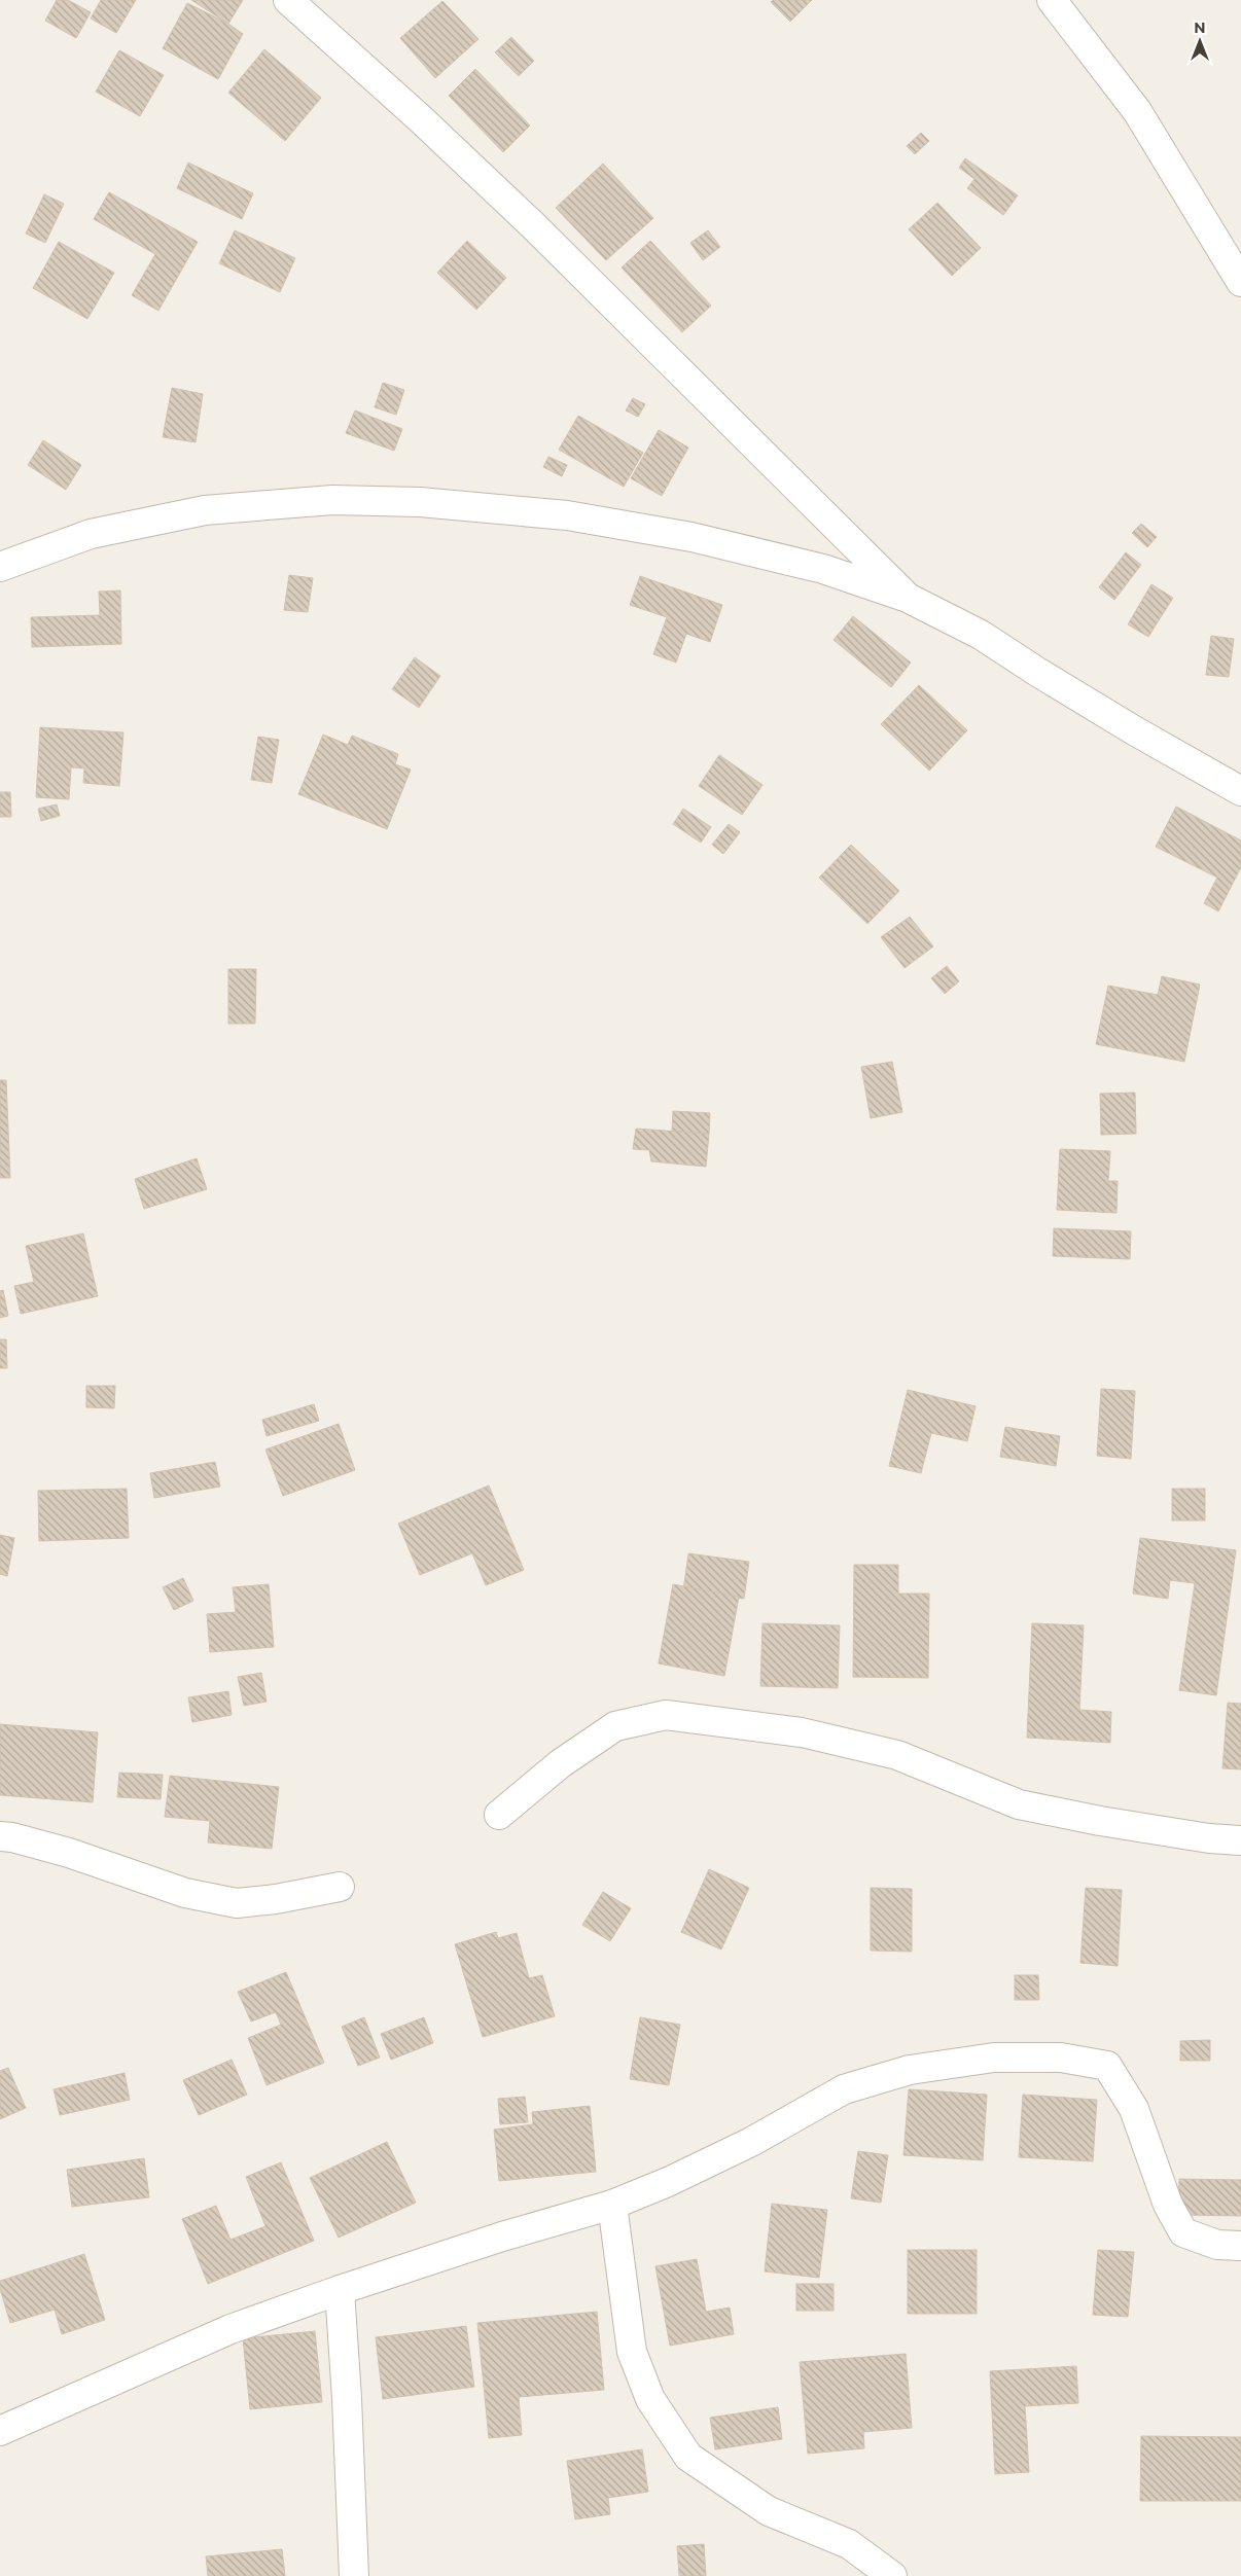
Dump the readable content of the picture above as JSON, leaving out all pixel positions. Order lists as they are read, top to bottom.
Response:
{
  "north": "top"
}
